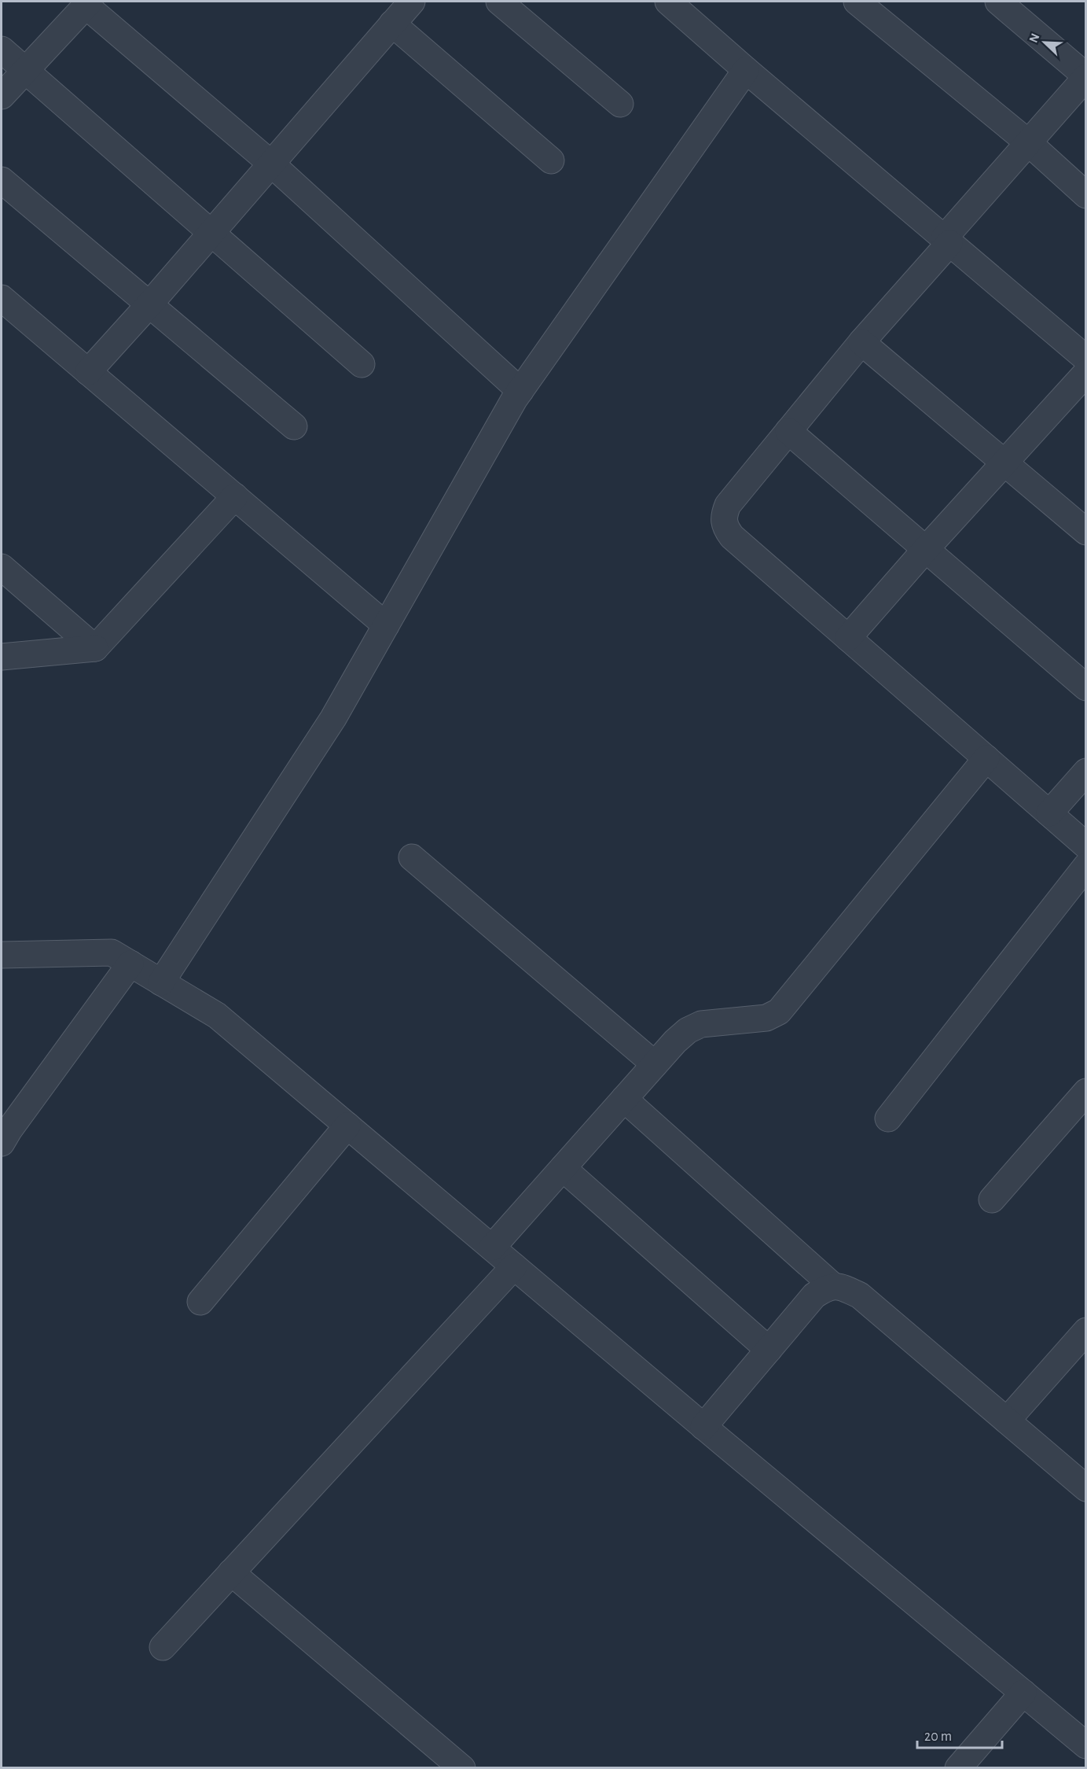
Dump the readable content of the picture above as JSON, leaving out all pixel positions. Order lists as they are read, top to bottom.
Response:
{
  "scale_bar": "20 m",
  "north": "top left"
}
